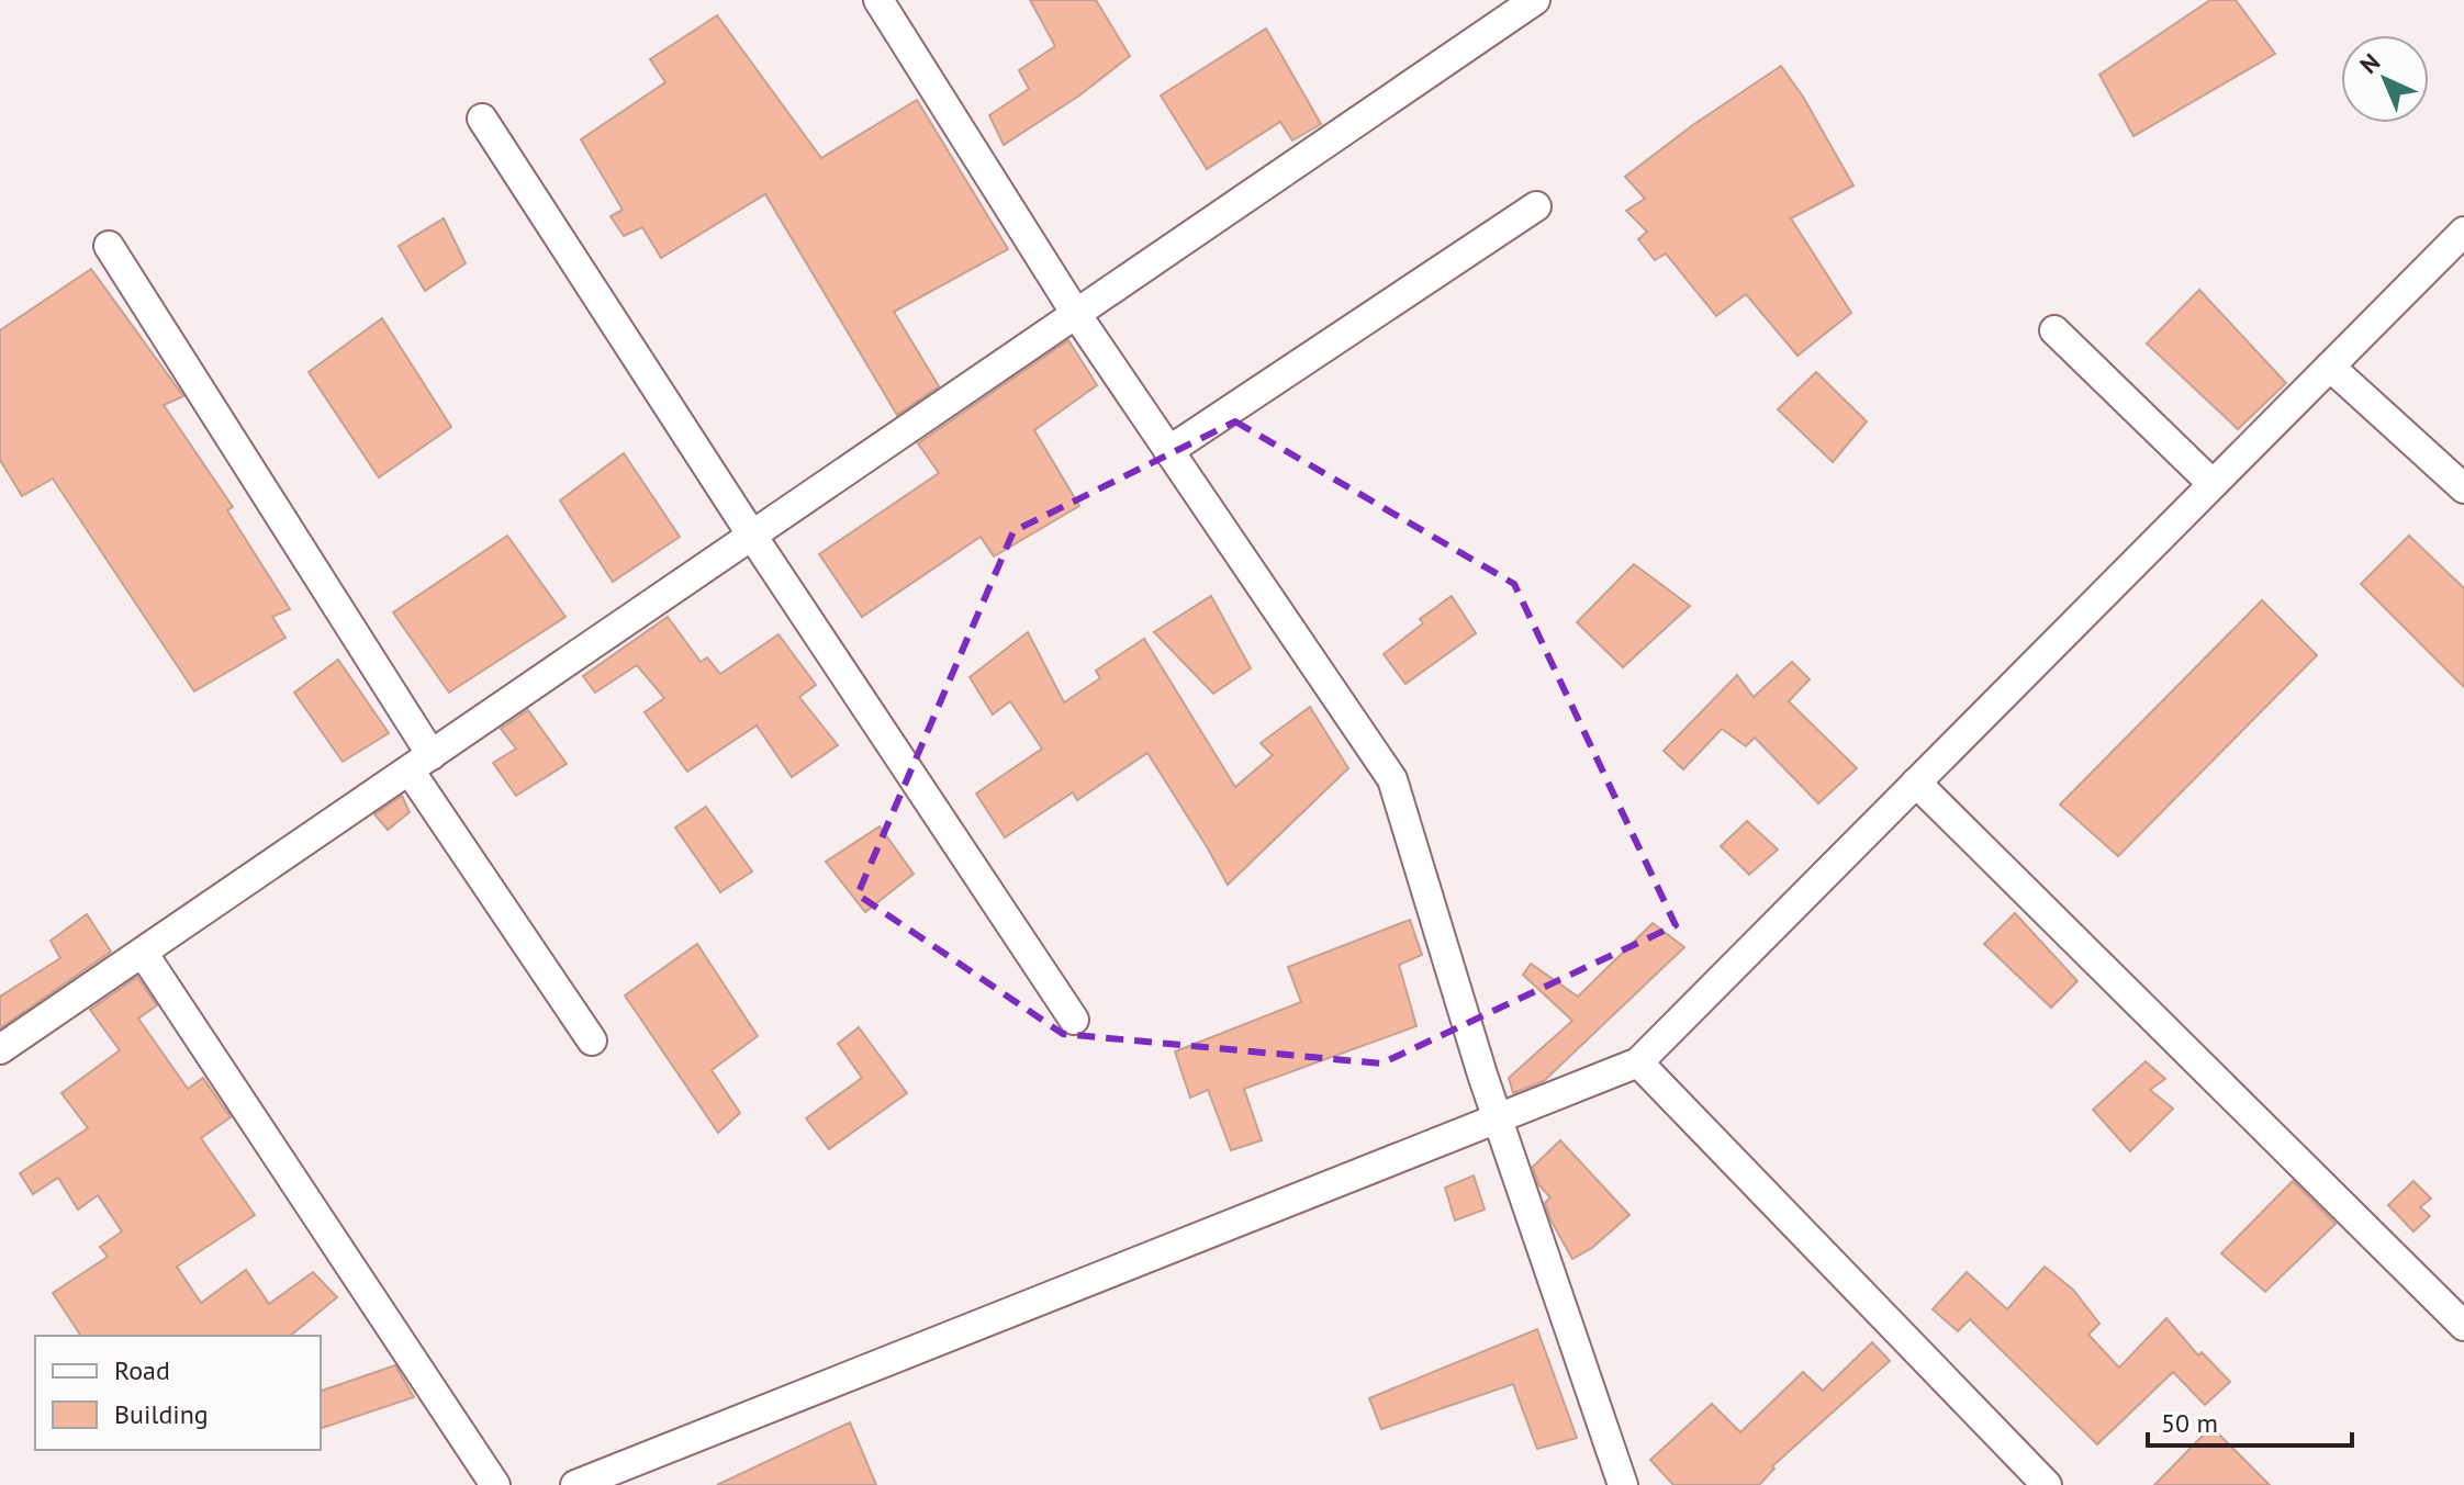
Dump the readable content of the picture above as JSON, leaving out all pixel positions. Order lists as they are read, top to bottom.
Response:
{
  "legend": ["Road", "Building"],
  "scale_bar": "50 m",
  "north": "top left"
}
